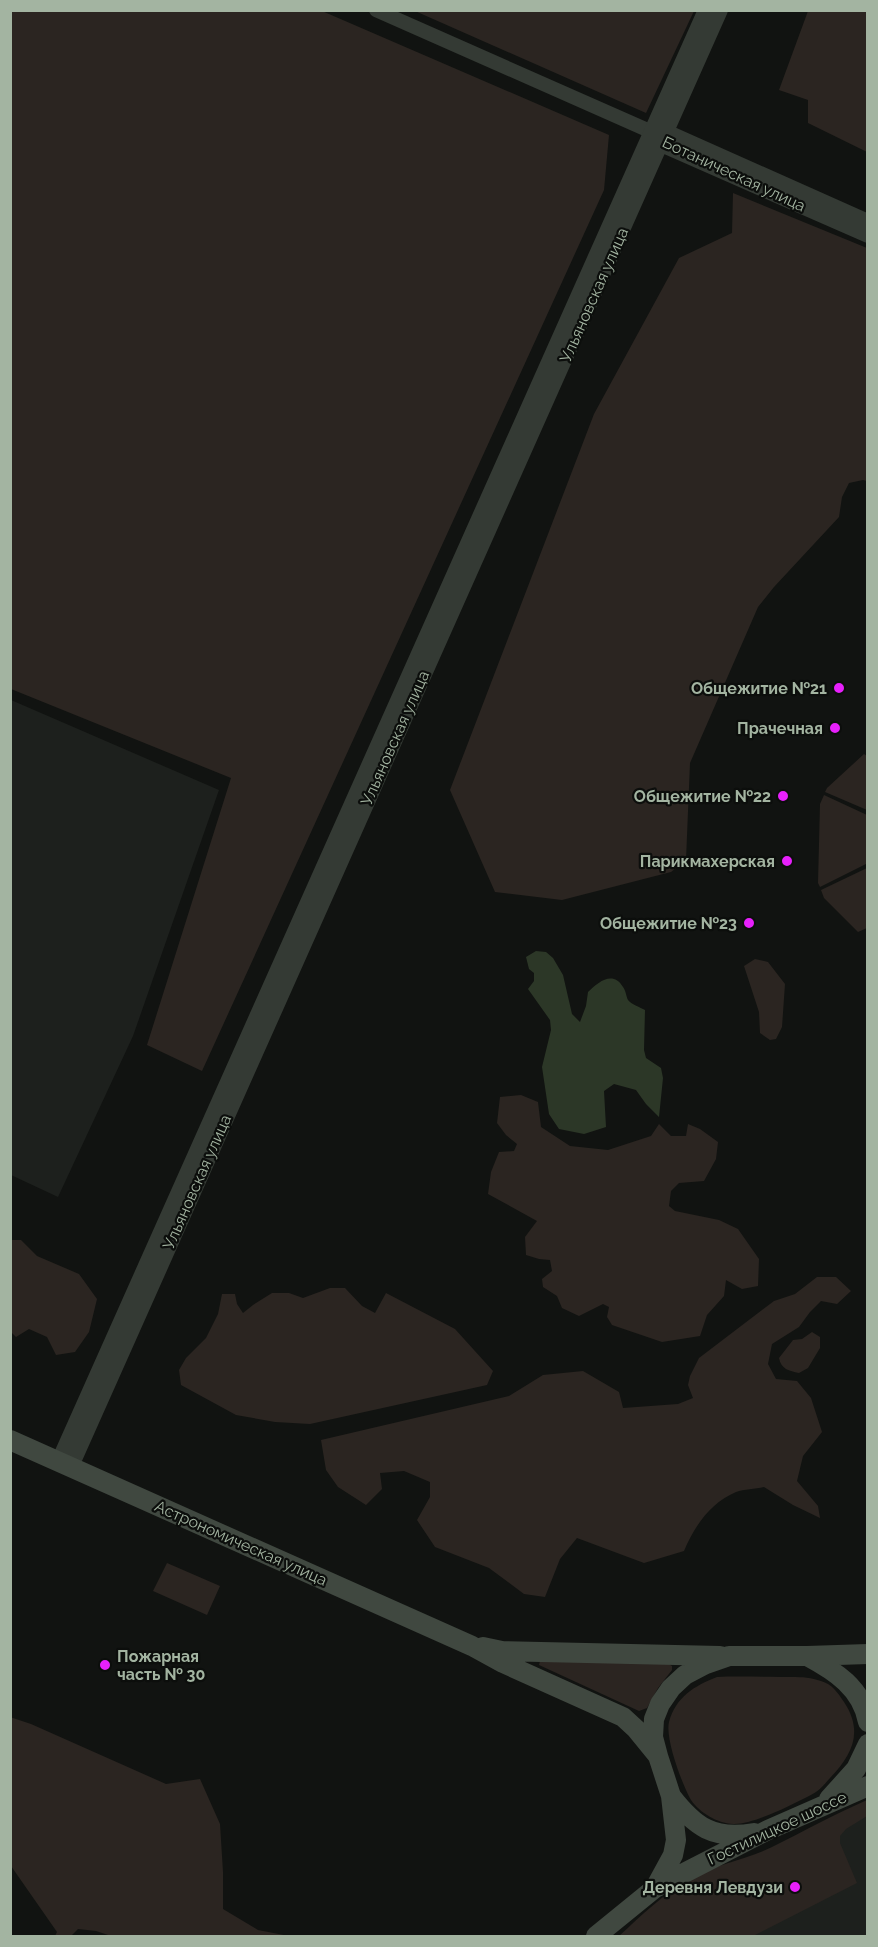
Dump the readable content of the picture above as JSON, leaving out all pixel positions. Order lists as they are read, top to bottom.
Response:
{
  "streets": {
    "main road": ["Астрономическая улица", "Гостилицкое шоссе"],
    "street": ["Ботаническая улица", "Ульяновская улица"]
  },
  "crossings": [
    ["Ботаническая улица", "Ульяновская улица"],
    ["Ульяновская улица", "Астрономическая улица"],
    ["Астрономическая улица", "Гостилицкое шоссе"]
  ],
  "places": [
    "Общежитие №21",
    "Прачечная",
    "Общежитие №22",
    "Парикмахерская",
    "Общежитие №23",
    "Пожарная часть № 30",
    "Деревня Левдузи"
  ]
}
